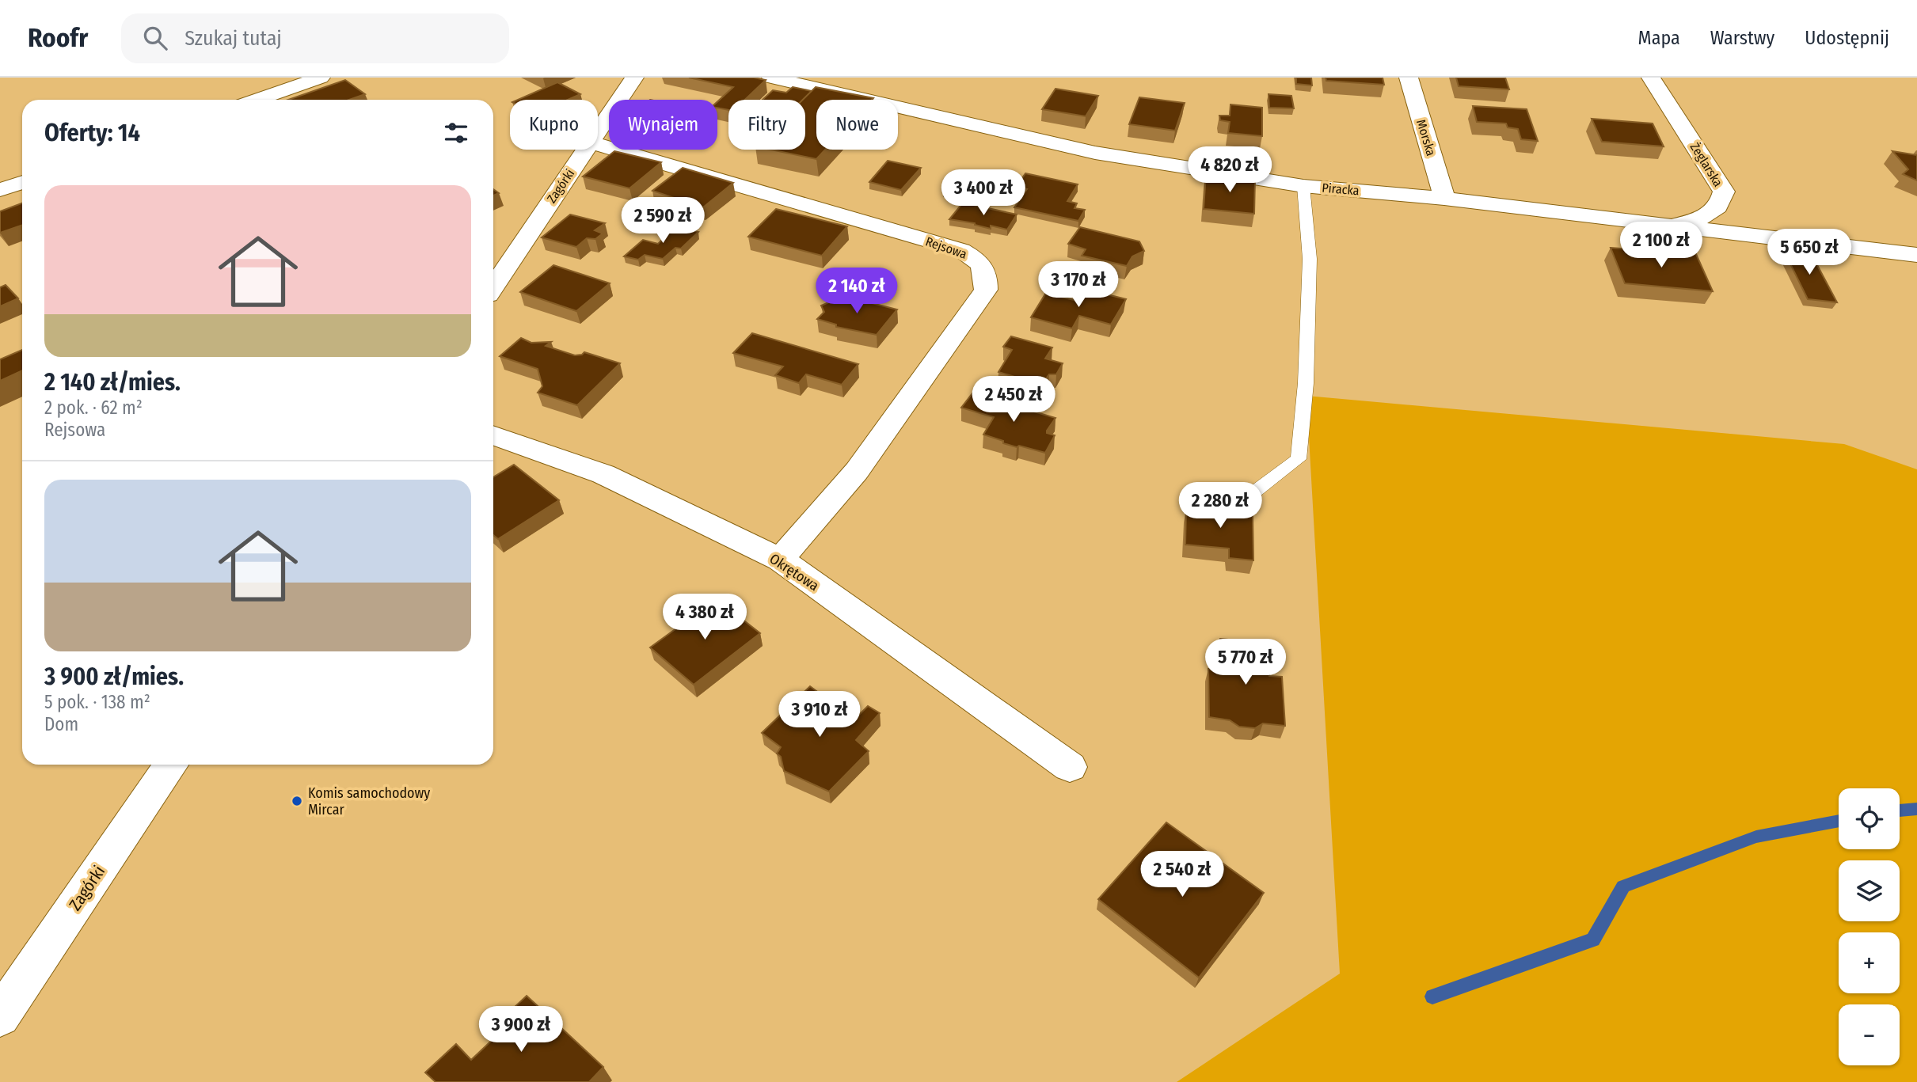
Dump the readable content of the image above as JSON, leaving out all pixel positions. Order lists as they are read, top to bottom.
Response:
{
  "streets": {
    "street": [
      "Morska",
      "Żeglarska",
      "Zagórki",
      "Piracka",
      "Rejsowa",
      "Okrętowa"
    ]
  },
  "crossings": [
    ["Morska", "Piracka"],
    ["Żeglarska", "Piracka"],
    ["Rejsowa", "Okrętowa"]
  ],
  "places": ["Komis samochodowy Mircar"],
  "page": {
    "header": "Roofr",
    "search": "Szukaj tutaj",
    "nav": ["Mapa", "Warstwy", "Udostępnij"],
    "chip": [
      "Kupno",
      "Wynajem",
      "Filtry",
      "Nowe"
    ],
    "heading": "Oferty: 14",
    "price": [
      "4 820 zł",
      "3 400 zł",
      "2 590 zł",
      "2 100 zł",
      "5 650 zł",
      "3 170 zł",
      "2 140 zł",
      "2 450 zł",
      "2 280 zł",
      "4 380 zł",
      "5 770 zł",
      "3 910 zł",
      "2 540 zł",
      "3 900 zł"
    ],
    "list": [
      {
        "name": "2 140 zł/mies.",
        "note": "2 pok. · 62 m² · Rejsowa"
      },
      {
        "name": "3 900 zł/mies.",
        "note": "5 pok. · 138 m² · Dom"
      }
    ],
    "map_buttons": ["+", "−"]
  }
}
